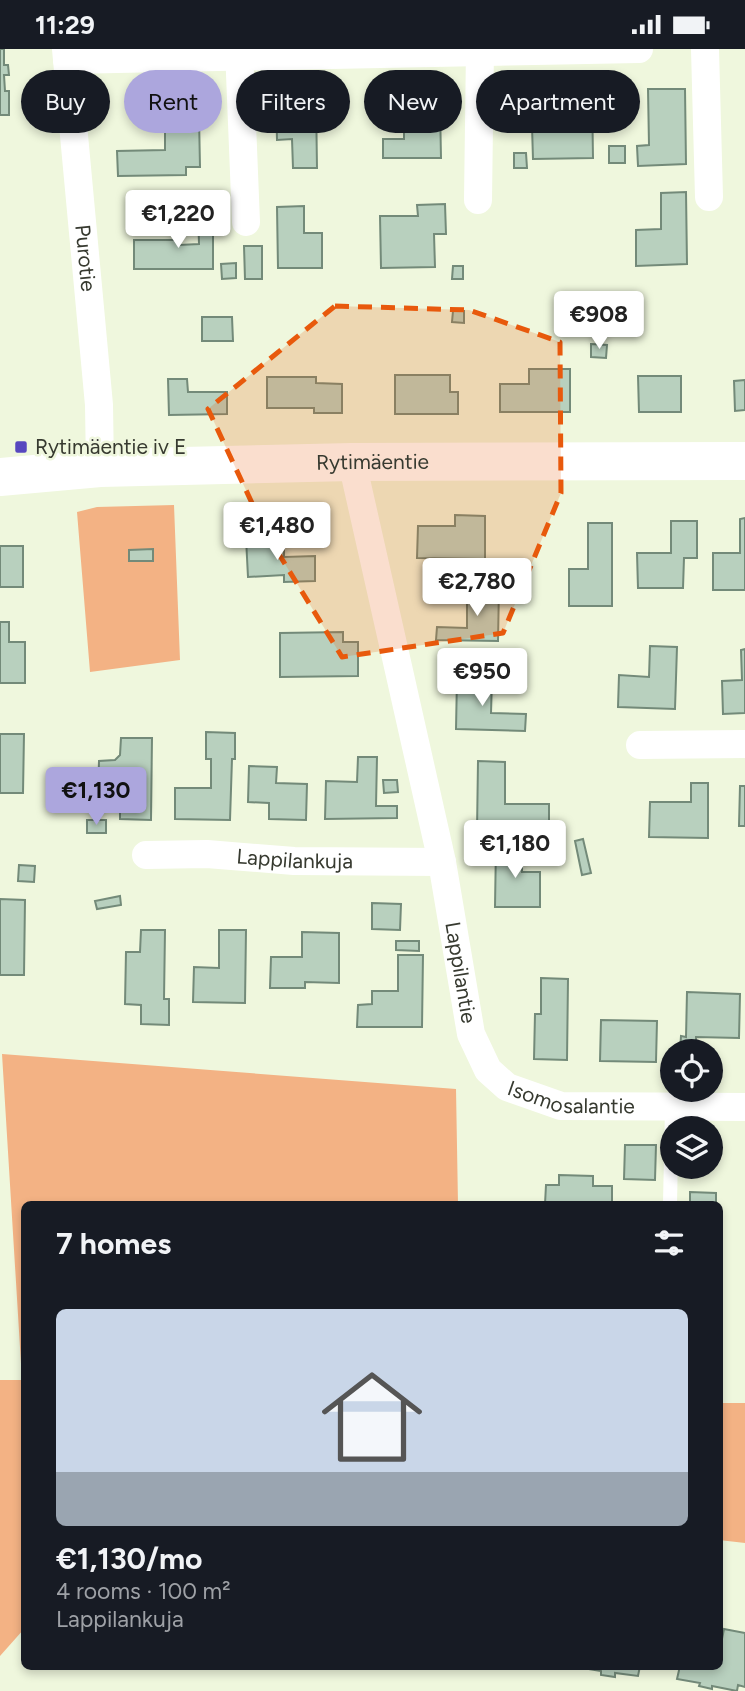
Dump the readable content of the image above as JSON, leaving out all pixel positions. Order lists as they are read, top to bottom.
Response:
{
  "streets": {
    "street": [
      "Purotie",
      "Rytimäentie",
      "Lappilankuja",
      "Lappilantie",
      "Isomosalantie"
    ]
  },
  "crossings": [
    ["Purotie", "Rytimäentie"],
    ["Rytimäentie", "Lappilantie"],
    ["Lappilankuja", "Lappilantie"],
    ["Lappilantie", "Isomosalantie"]
  ],
  "places": {
    "transit": ["Rytimäentie iv E"]
  },
  "page": {
    "status": "11:29",
    "chip": [
      "Buy",
      "Rent",
      "Filters",
      "New",
      "Apartment"
    ],
    "price": [
      "€1,220",
      "€908",
      "€1,480",
      "€2,780",
      "€950",
      "€1,130",
      "€1,180"
    ],
    "heading": "7 homes",
    "list": [
      {
        "name": "€1,130/mo",
        "note": "4 rooms · 100 m² · Lappilankuja"
      }
    ]
  }
}
